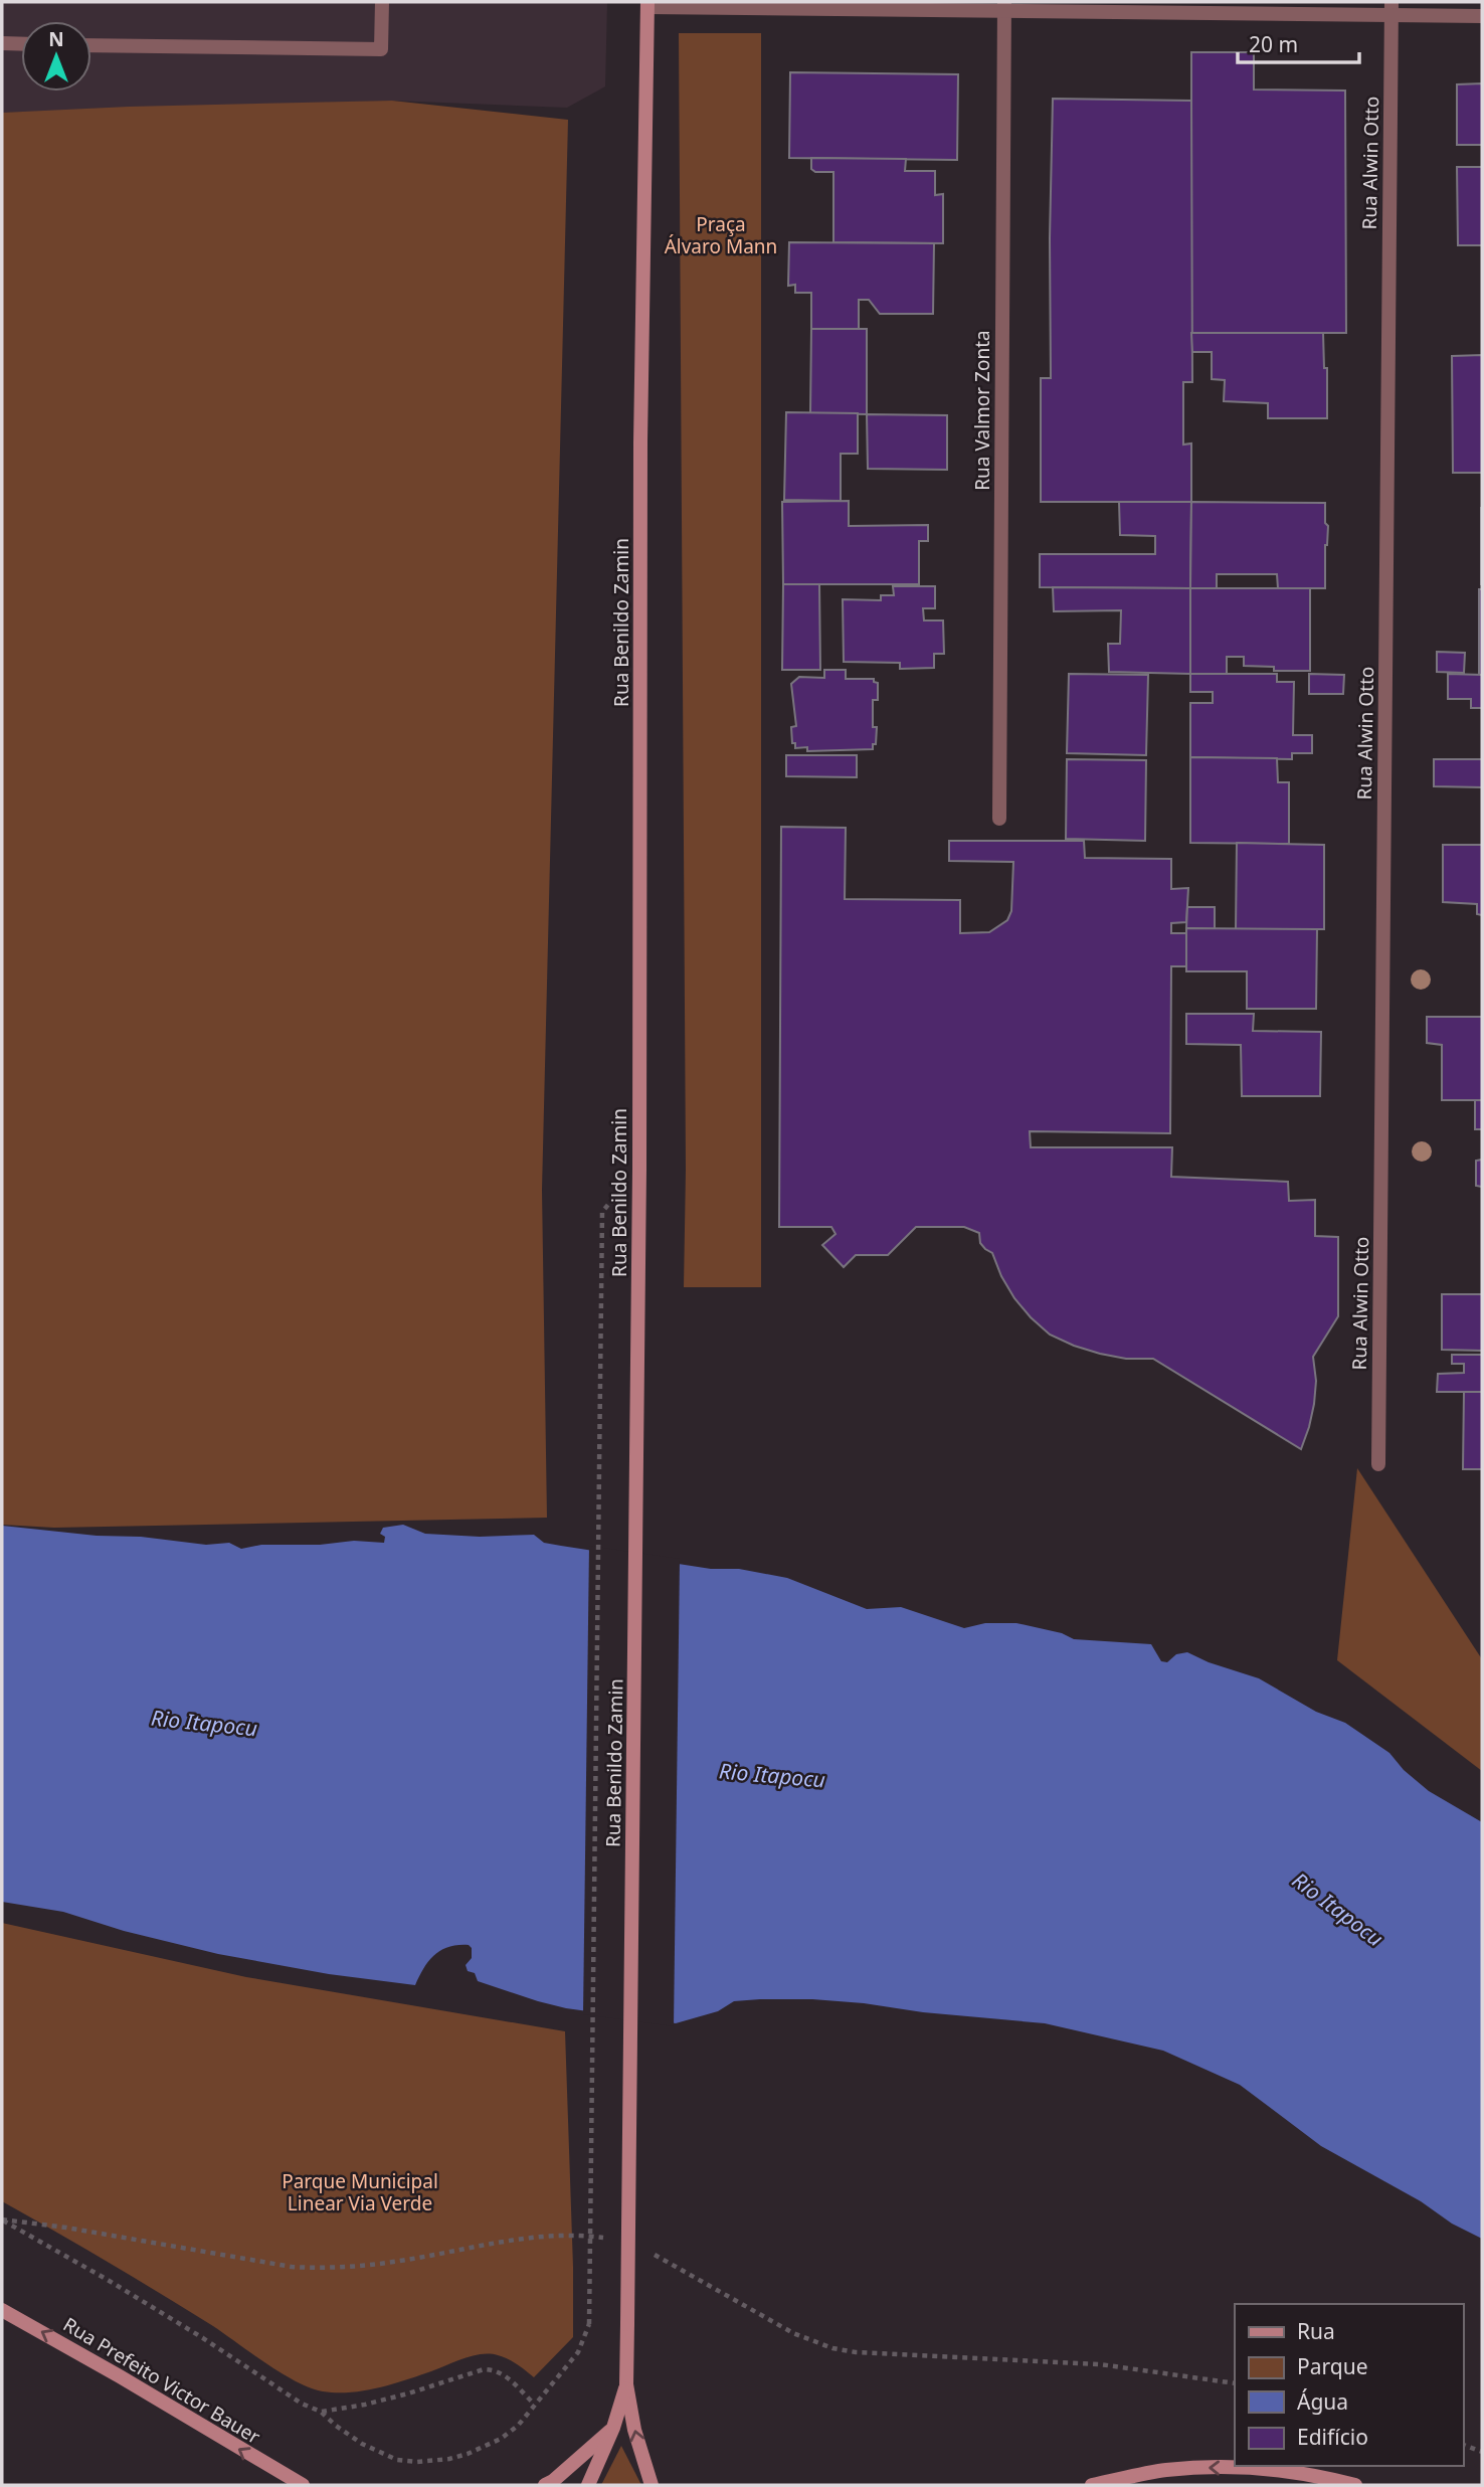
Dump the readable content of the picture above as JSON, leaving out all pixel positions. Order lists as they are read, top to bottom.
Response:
{
  "streets": {
    "main road": ["Rua Benildo Zamin", "Rua Prefeito Victor Bauer"],
    "street": ["Rua Alwin Otto", "Rua Valmor Zonta"]
  },
  "one_way": ["Rua Prefeito Victor Bauer"],
  "water": ["Rio Itapocu"],
  "parks": ["Praça Álvaro Mann", "Parque Municipal Linear Via Verde"],
  "legend": [
    "Rua",
    "Parque",
    "Água",
    "Edifício"
  ],
  "scale_bar": "20 m",
  "north": "top"
}
